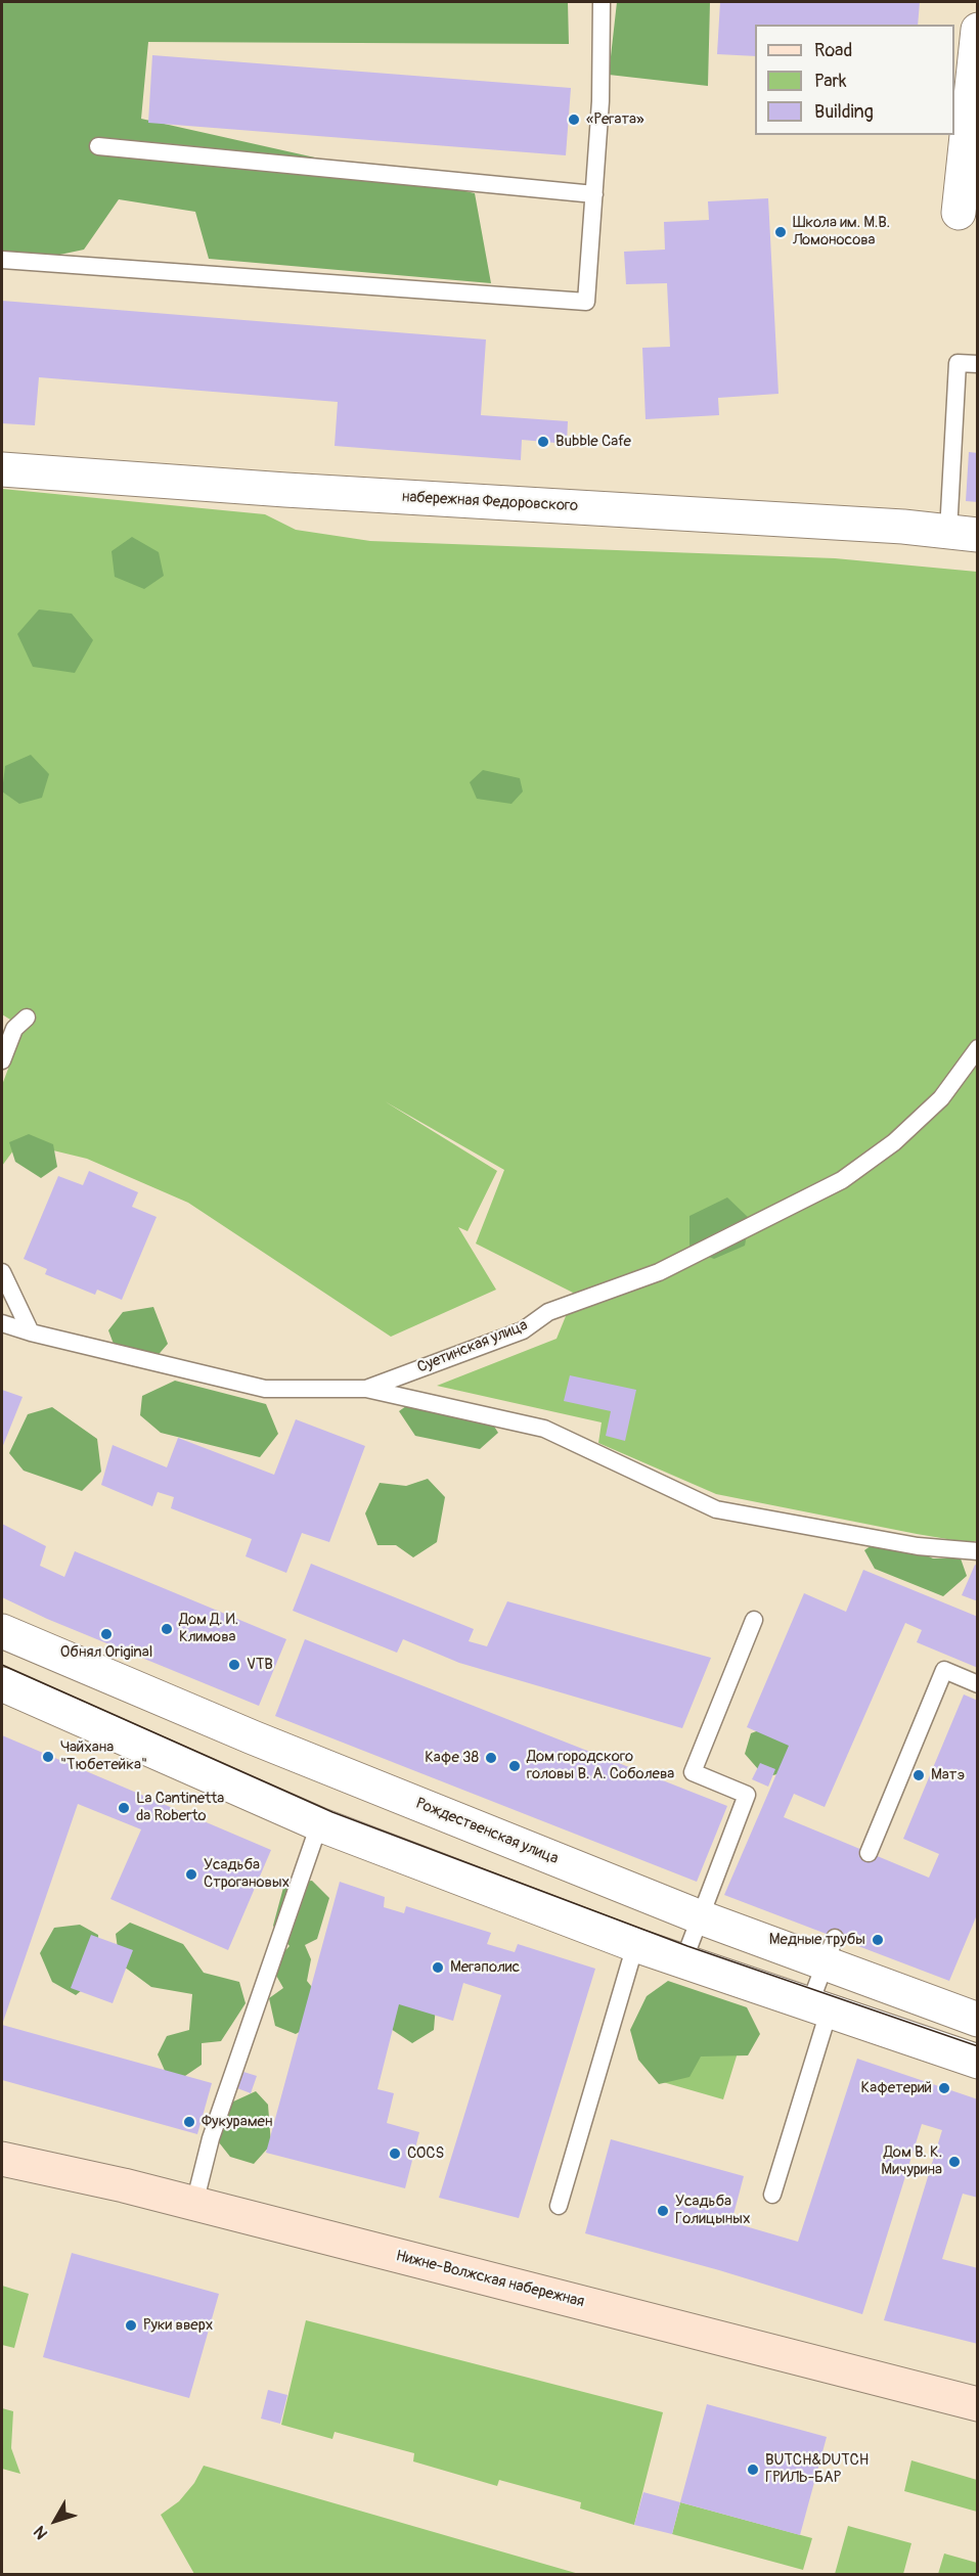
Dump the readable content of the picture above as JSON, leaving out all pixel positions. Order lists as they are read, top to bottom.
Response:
{
  "streets": {
    "main road": ["Нижне-Волжская набережная"],
    "street": ["набережная Федоровского", "Рождественская улица"],
    "lane": ["Суетинская улица"]
  },
  "places": [
    "«Регата»",
    "Школа им. М.В. Ломоносова",
    "Bubble Cafe",
    "Дом Д. И. Климова",
    "Обнял Original",
    "VTB",
    "Чайхана \"Тюбетейка\"",
    "Кафе 38",
    "Дом городского головы В. А. Соболева",
    "Матэ",
    "La Cantinetta da Roberto",
    "Усадьба Строгановых",
    "Медные трубы",
    "Мегаполис",
    "Кафетерий",
    "Фукурамен",
    "COCS",
    "Дом В. К. Мичурина",
    "Усадьба Голицыных",
    "Руки вверх",
    "BUTCH&DUTCH ГРИЛЬ-БАР"
  ],
  "legend": ["Road", "Park", "Building"],
  "north": "bottom left"
}
